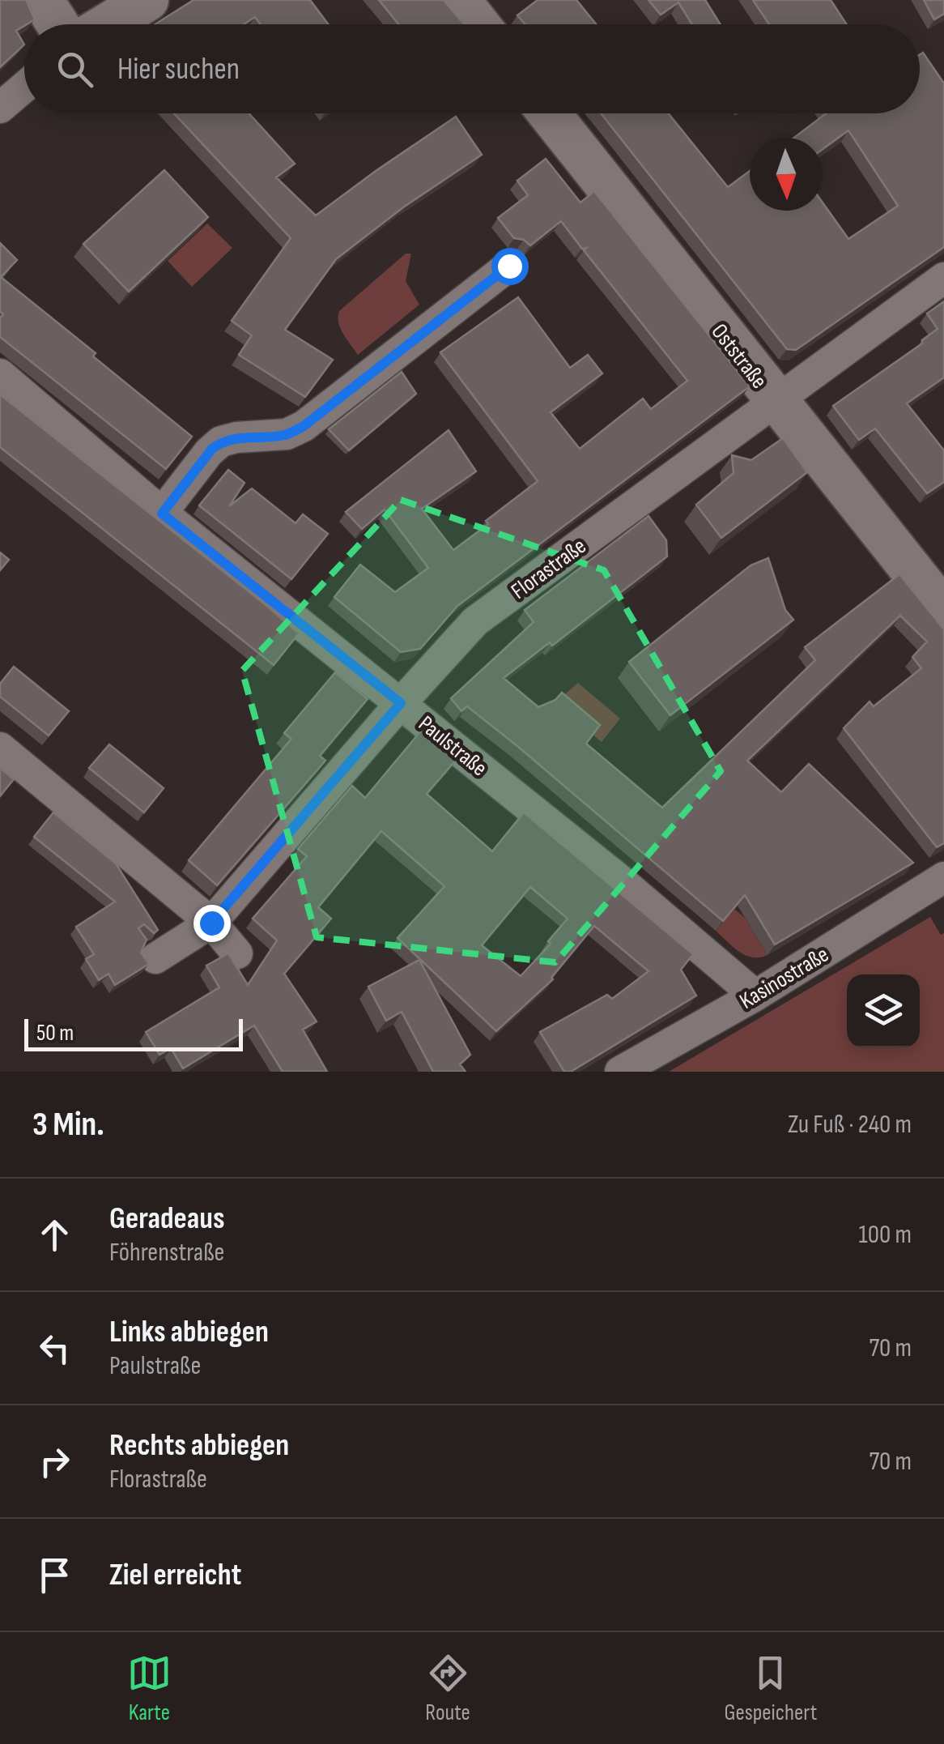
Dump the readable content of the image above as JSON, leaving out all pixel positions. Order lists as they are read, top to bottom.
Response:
{
  "streets": {
    "street": [
      "Oststraße",
      "Florastraße",
      "Paulstraße",
      "Kasinostraße"
    ]
  },
  "crossings": [
    ["Oststraße", "Florastraße"],
    ["Florastraße", "Paulstraße"],
    ["Paulstraße", "Kasinostraße"]
  ],
  "scale_bar": "50 m",
  "north": "bottom",
  "page": {
    "search": "Hier suchen",
    "scale": "50 m",
    "heading": ["3 Min.", "Zu Fuß · 240 m"],
    "list": [
      ["Geradeaus", "Föhrenstraße", "100 m"],
      ["Links abbiegen", "Paulstraße", "70 m"],
      ["Rechts abbiegen", "Florastraße", "70 m"],
      "Ziel erreicht"
    ],
    "nav": ["Karte", "Route", "Gespeichert"]
  }
}
